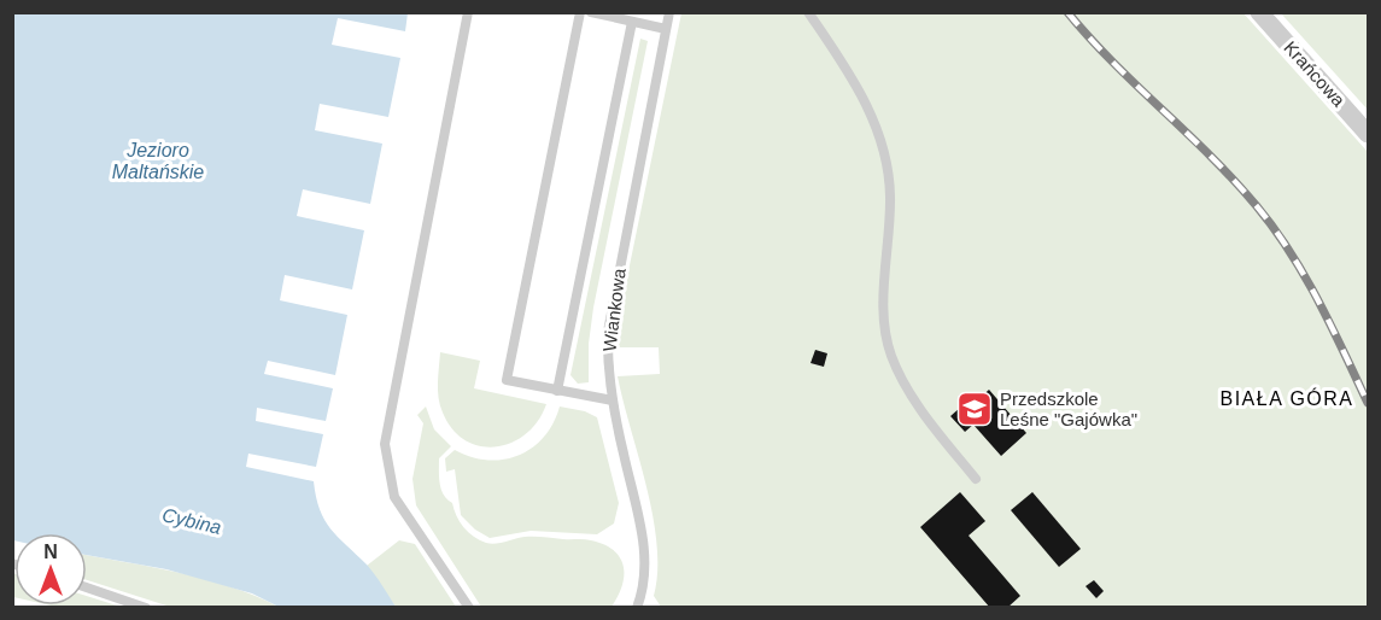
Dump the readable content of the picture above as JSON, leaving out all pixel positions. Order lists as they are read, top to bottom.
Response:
{
  "streets": {
    "street": ["Krańcowa"],
    "lane": ["Wiankowa"]
  },
  "districts": ["BIAŁA GÓRA"],
  "water": ["Jezioro Maltańskie", "Cybina"],
  "places": {
    "school or university": ["Przedszkole Leśne \"Gajówka\""]
  },
  "north": "top"
}
